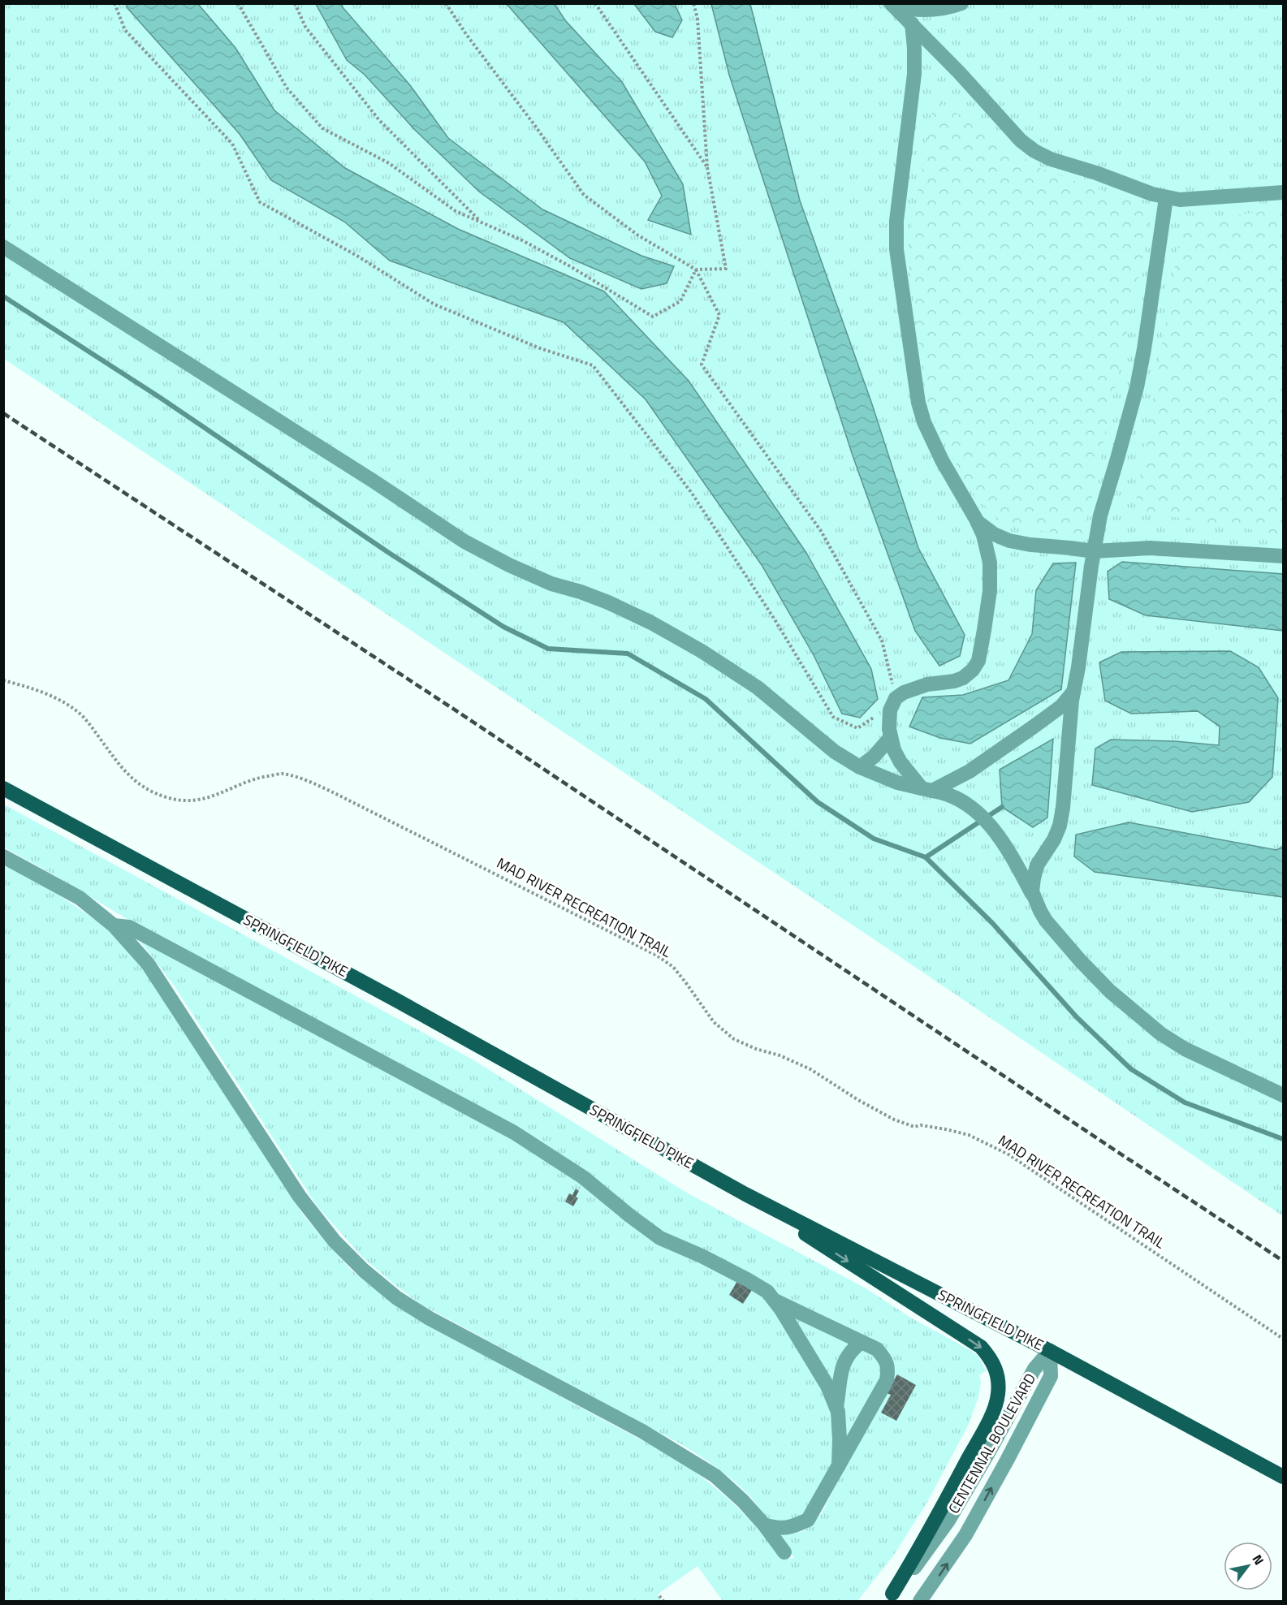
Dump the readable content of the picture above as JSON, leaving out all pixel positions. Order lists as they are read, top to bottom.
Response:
{
  "streets": {
    "main road": ["SPRINGFIELD PIKE"],
    "street": ["CENTENNAL BOULEVARD"],
    "path": ["MAD RIVER RECREATION TRAIL"]
  },
  "crossings": [
    ["SPRINGFIELD PIKE", "CENTENNAL BOULEVARD"]
  ],
  "north": "top right"
}
